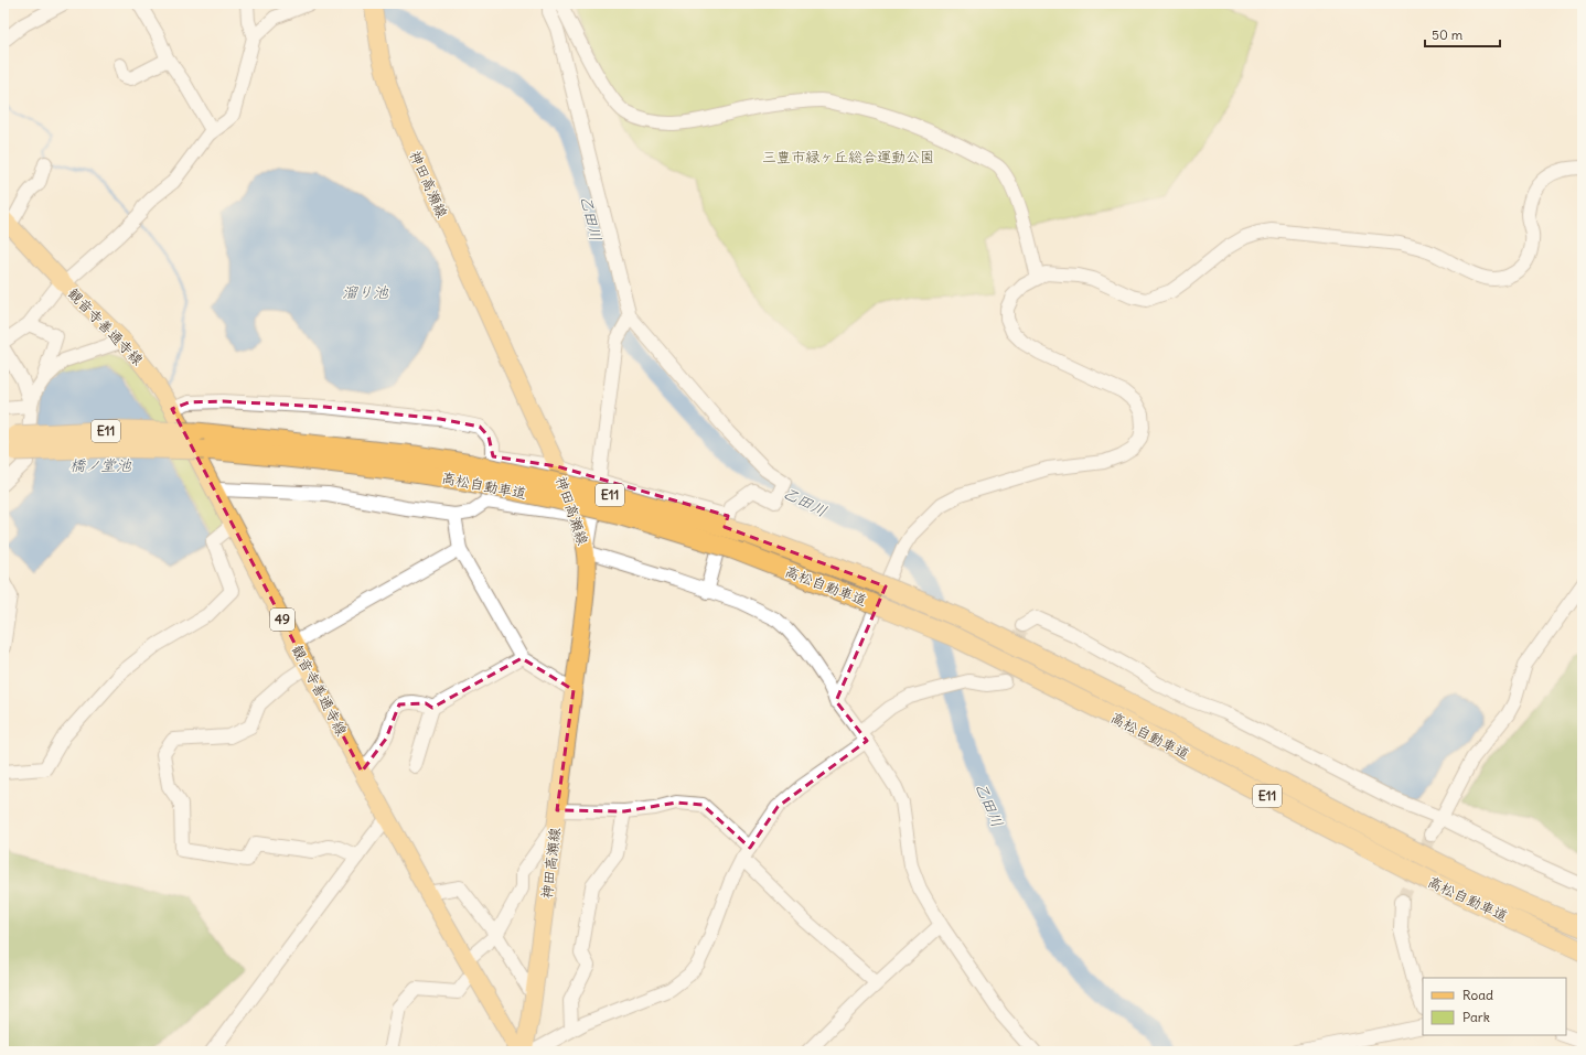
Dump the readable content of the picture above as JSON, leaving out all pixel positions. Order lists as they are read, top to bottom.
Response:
{
  "streets": {
    "highway": ["E11", "高松自動車道"],
    "main road": ["神田高瀬線", "観音寺善通寺線", "49"]
  },
  "water": ["乙田川", "溜り池", "橋ノ堂池"],
  "parks": ["三豊市緑ヶ丘総合運動公園"],
  "legend": ["Road", "Park"],
  "scale_bar": "50 m"
}
